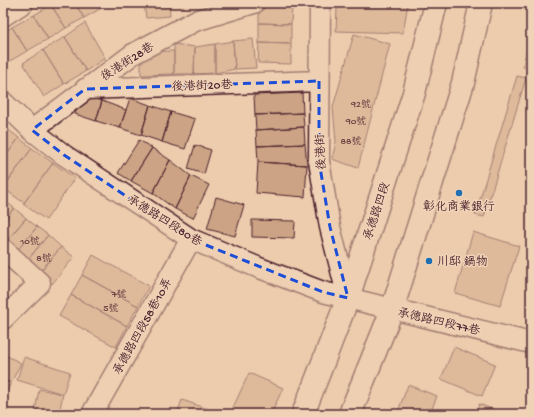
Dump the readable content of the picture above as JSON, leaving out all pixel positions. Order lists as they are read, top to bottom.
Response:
{
  "streets": {
    "main road": ["承德路四段"],
    "street": [
      "後港街28巷",
      "後港街20巷",
      "後港街",
      "承德路四段80巷",
      "承德路四段77巷",
      "承德路四段58巷10弄"
    ]
  },
  "crossings": [
    ["後港街28巷", "後港街20巷"],
    ["後港街28巷", "承德路四段80巷"],
    ["後港街20巷", "後港街"],
    ["後港街", "承德路四段"],
    ["後港街", "承德路四段80巷"],
    ["後港街", "承德路四段77巷"],
    ["承德路四段", "承德路四段80巷"],
    ["承德路四段", "承德路四段77巷"],
    ["承德路四段80巷", "承德路四段77巷"],
    ["承德路四段80巷", "承德路四段58巷10弄"]
  ],
  "places": ["彰化商業銀行", "川邸 鍋物"],
  "house_numbers": [
    "92號",
    "90號",
    "88號",
    "10號",
    "8號",
    "7號",
    "5號"
  ]
}
